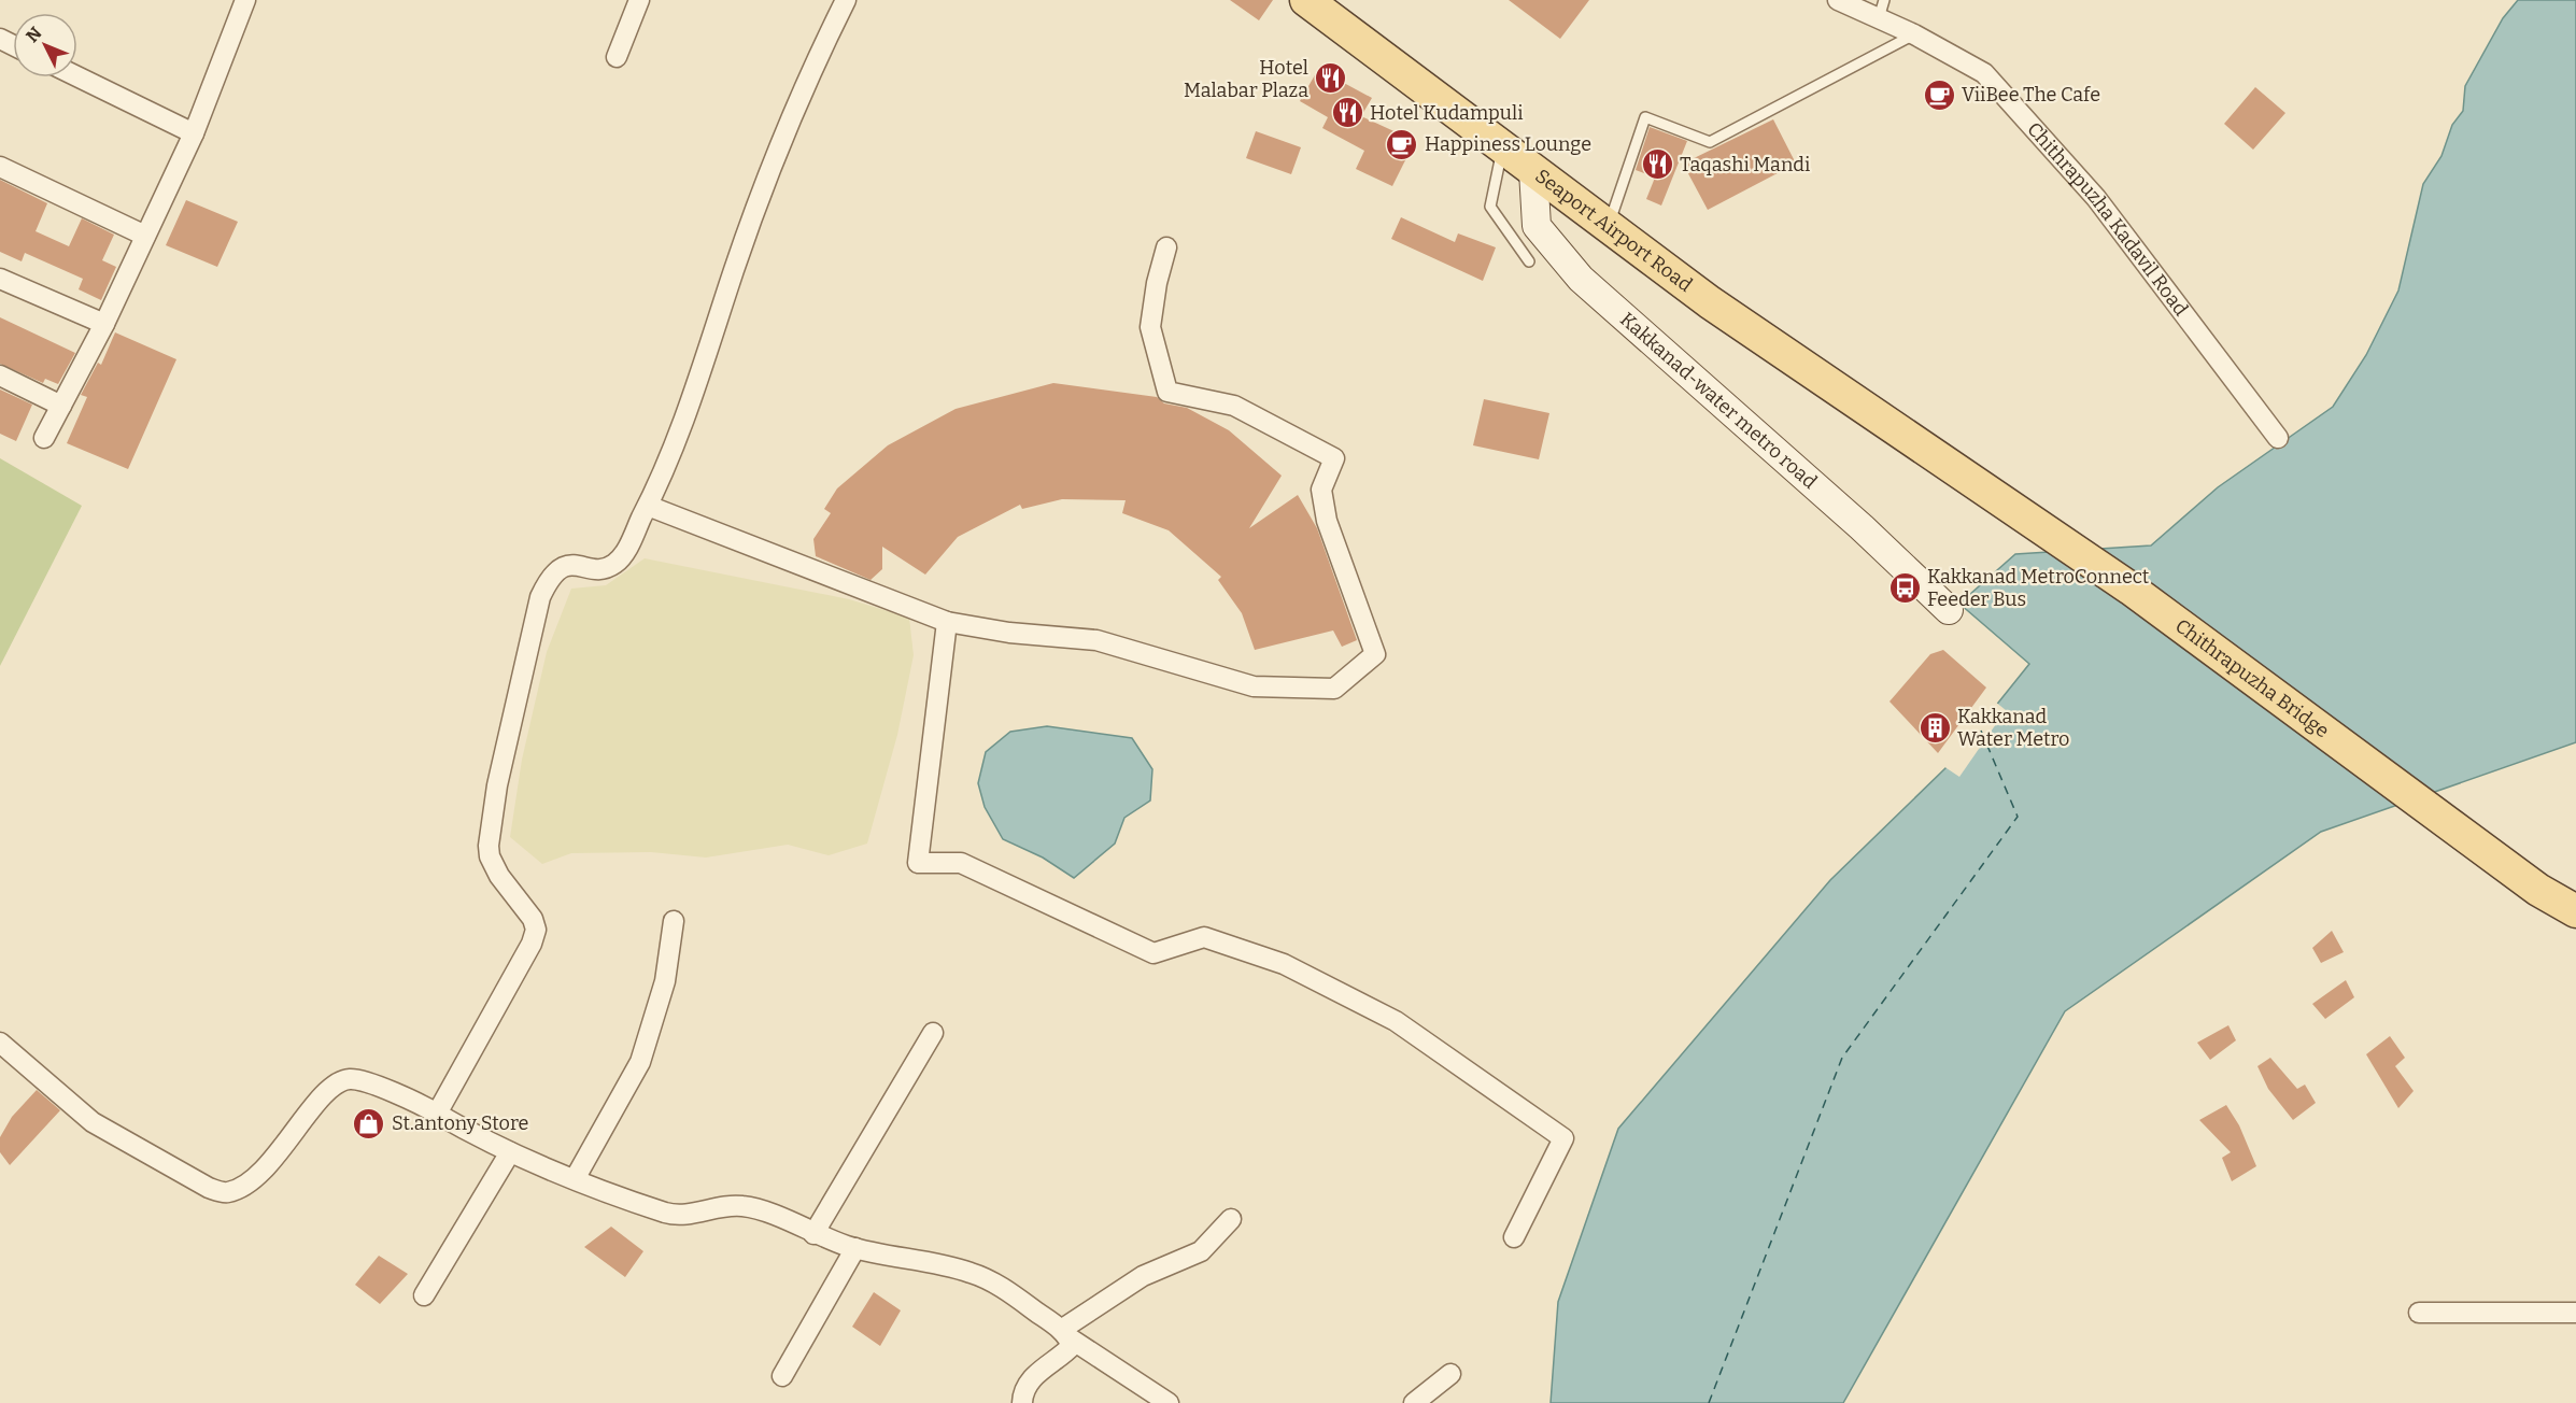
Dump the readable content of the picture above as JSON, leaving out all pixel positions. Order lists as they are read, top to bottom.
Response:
{
  "streets": {
    "main road": ["Seaport Airport Road", "Chithrapuzha Bridge"],
    "street": ["Chithrapuzha Kadavil Road", "Kakkanad-water metro road"]
  },
  "crossings": [
    ["Seaport Airport Road", "Kakkanad-water metro road"],
    ["Seaport Airport Road", "Chithrapuzha Bridge"]
  ],
  "places": {
    "restaurant": ["Hotel Malabar Plaza", "Hotel Kudampuli", "Taqashi Mandi"],
    "cafe": ["ViiBee The Cafe", "Happiness Lounge"],
    "bus stop": ["Kakkanad MetroConnect Feeder Bus"],
    "building": ["Kakkanad Water Metro"],
    "shop": ["St.antony Store"]
  },
  "north": "top left"
}
